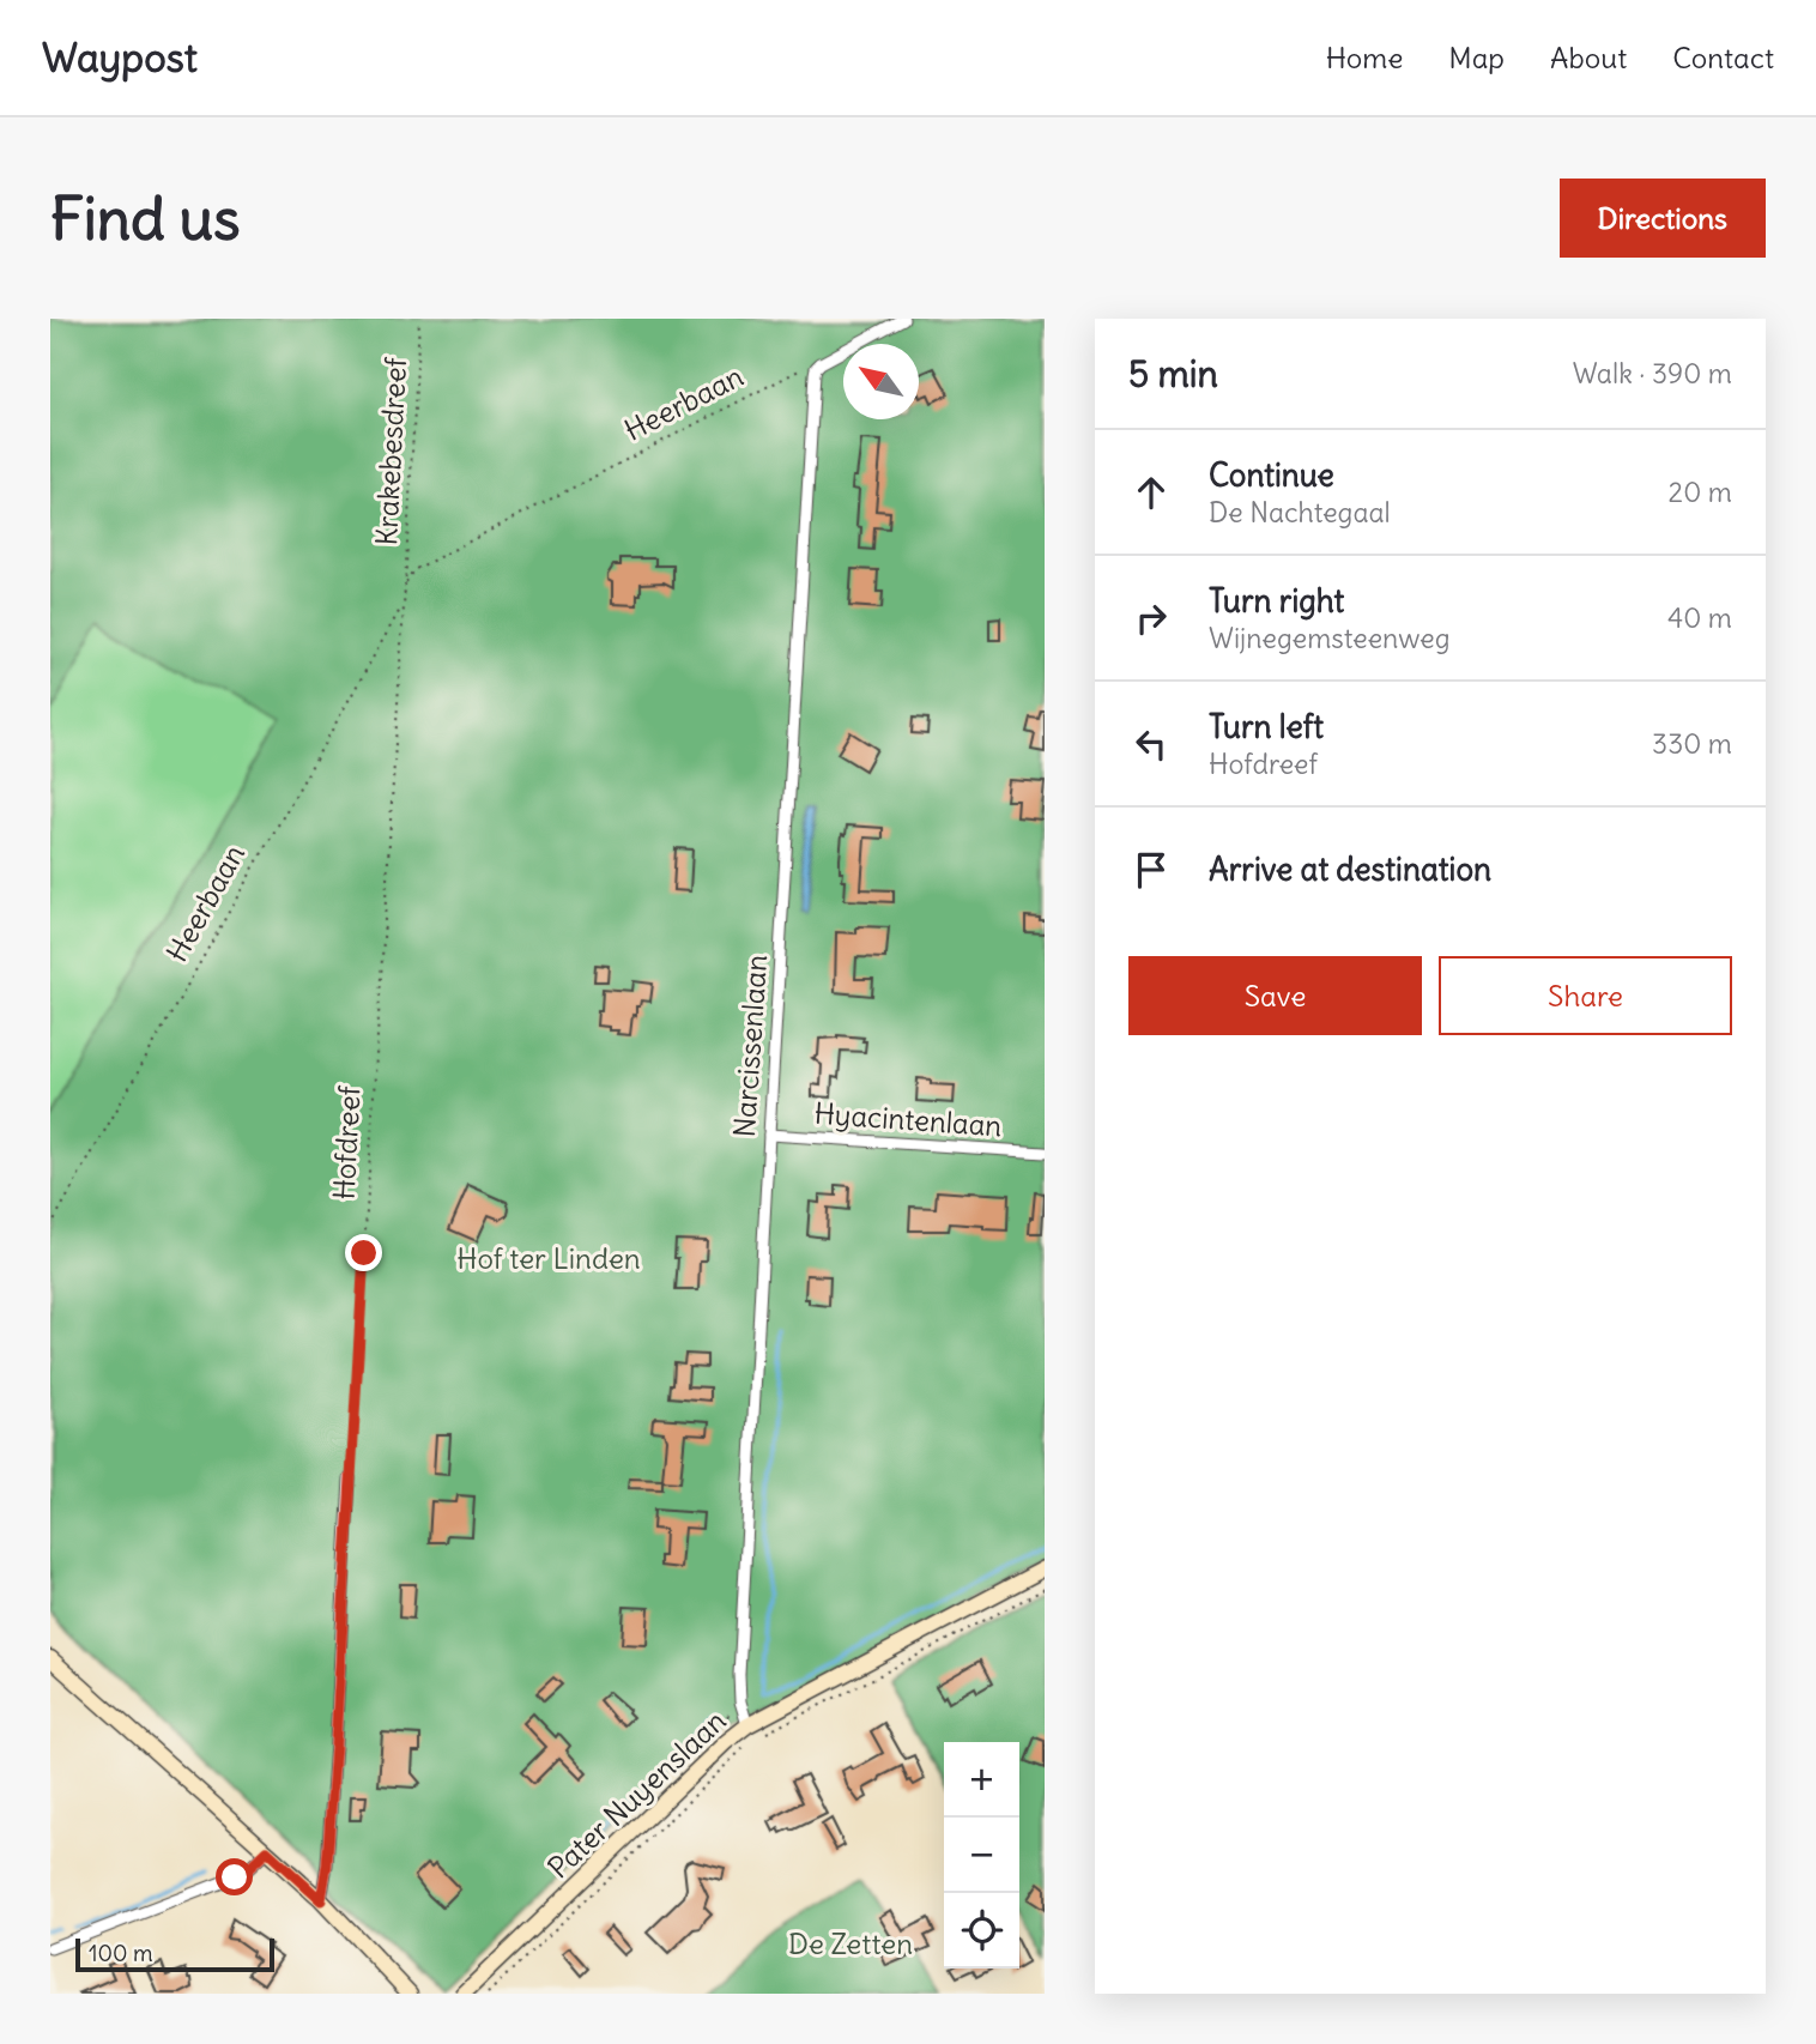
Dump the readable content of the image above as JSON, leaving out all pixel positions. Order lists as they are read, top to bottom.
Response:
{
  "streets": {
    "street": ["Narcissenlaan", "Hyacintenlaan", "Pater Nuyenslaan"],
    "path": ["Heerbaan", "Krakebesdreef", "Hofdreef"]
  },
  "crossings": [
    ["Heerbaan", "Krakebesdreef"],
    ["Heerbaan", "Narcissenlaan"],
    ["Heerbaan", "Hofdreef"],
    ["Krakebesdreef", "Hofdreef"],
    ["Narcissenlaan", "Hyacintenlaan"],
    ["Narcissenlaan", "Pater Nuyenslaan"]
  ],
  "parks": ["Hof ter Linden", "De Zetten"],
  "scale_bar": "100 m",
  "north": "top left",
  "page": {
    "header": "Waypost",
    "nav": [
      "Home",
      "Map",
      "About",
      "Contact"
    ],
    "buttons": [
      "Directions",
      ["Save", "Share"]
    ],
    "title": "Find us",
    "heading": ["5 min", "Walk · 390 m"],
    "list": [
      ["Continue", "De Nachtegaal", "20 m"],
      ["Turn right", "Wijnegemsteenweg", "40 m"],
      ["Turn left", "Hofdreef", "330 m"],
      "Arrive at destination"
    ],
    "map_buttons": ["+", "−"],
    "scale": "100 m"
  }
}
